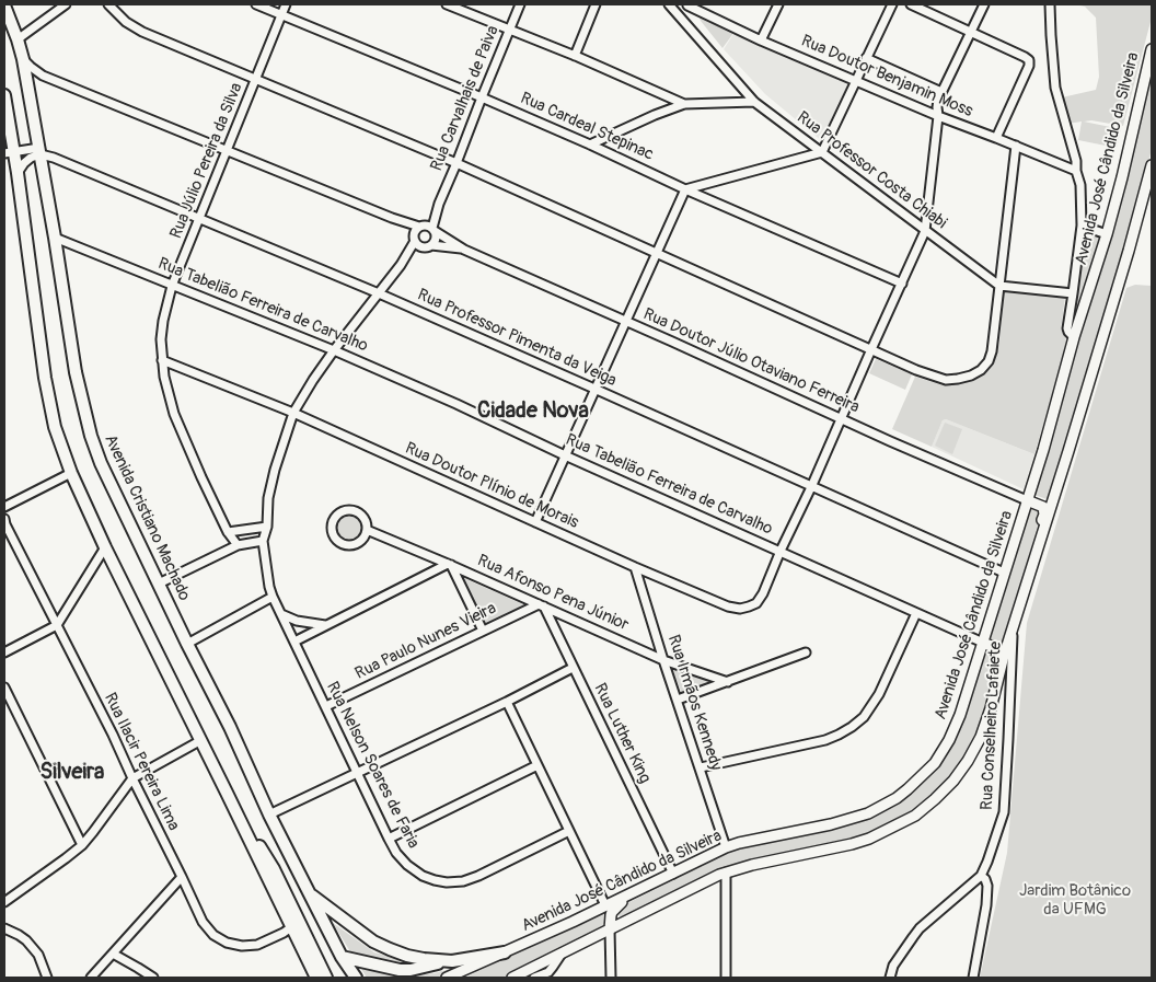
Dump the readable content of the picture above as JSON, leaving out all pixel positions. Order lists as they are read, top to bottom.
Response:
{
  "streets": {
    "highway": ["Avenida Cristiano Machado"],
    "main road": ["Avenida José Cândido da Silveira"],
    "street": [
      "Rua Doutor Benjamin Moss",
      "Rua Carvalhais de Paiva",
      "Rua Cardeal Stepinac",
      "Rua Júlio Pereira da Silva",
      "Rua Professor Costa Chiabi",
      "Rua Tabelião Ferreira de Carvalho",
      "Rua Professor Pimenta da Veiga",
      "Rua Doutor Júlio Otaviano Ferreira",
      "Rua Doutor Plínio de Morais",
      "Rua Afonso Pena Júnior",
      "Rua Paulo Nunes Vieira",
      "Rua Irmãos Kennedy",
      "Rua Conselheiro Lafaiete",
      "Rua Luther King",
      "Rua Ilacir Pereira Lima",
      "Rua Nelson Soares de Faria"
    ]
  },
  "crossings": [
    ["Rua Carvalhais de Paiva", "Rua Cardeal Stepinac"],
    ["Rua Carvalhais de Paiva", "Rua Doutor Júlio Otaviano Ferreira"],
    ["Rua Cardeal Stepinac", "Rua Júlio Pereira da Silva"],
    ["Avenida José Cândido da Silveira", "Rua Tabelião Ferreira de Carvalho"],
    ["Avenida José Cândido da Silveira", "Rua Professor Pimenta da Veiga"],
    ["Avenida José Cândido da Silveira", "Rua Doutor Júlio Otaviano Ferreira"],
    ["Avenida José Cândido da Silveira", "Rua Irmãos Kennedy"],
    ["Avenida José Cândido da Silveira", "Rua Luther King"],
    ["Rua Júlio Pereira da Silva", "Rua Tabelião Ferreira de Carvalho"],
    ["Rua Júlio Pereira da Silva", "Rua Professor Pimenta da Veiga"],
    ["Rua Júlio Pereira da Silva", "Rua Doutor Plínio de Morais"],
    ["Rua Tabelião Ferreira de Carvalho", "Rua Doutor Plínio de Morais"],
    ["Rua Tabelião Ferreira de Carvalho", "Avenida Cristiano Machado"],
    ["Rua Professor Pimenta da Veiga", "Avenida Cristiano Machado"],
    ["Rua Doutor Plínio de Morais", "Rua Irmãos Kennedy"],
    ["Rua Afonso Pena Júnior", "Rua Paulo Nunes Vieira"],
    ["Rua Afonso Pena Júnior", "Rua Irmãos Kennedy"],
    ["Rua Afonso Pena Júnior", "Rua Luther King"],
    ["Rua Paulo Nunes Vieira", "Rua Luther King"],
    ["Rua Paulo Nunes Vieira", "Rua Nelson Soares de Faria"]
  ],
  "districts": ["Cidade Nova", "Silveira"],
  "parks": ["Jardim Botânico da UFMG"]
}
